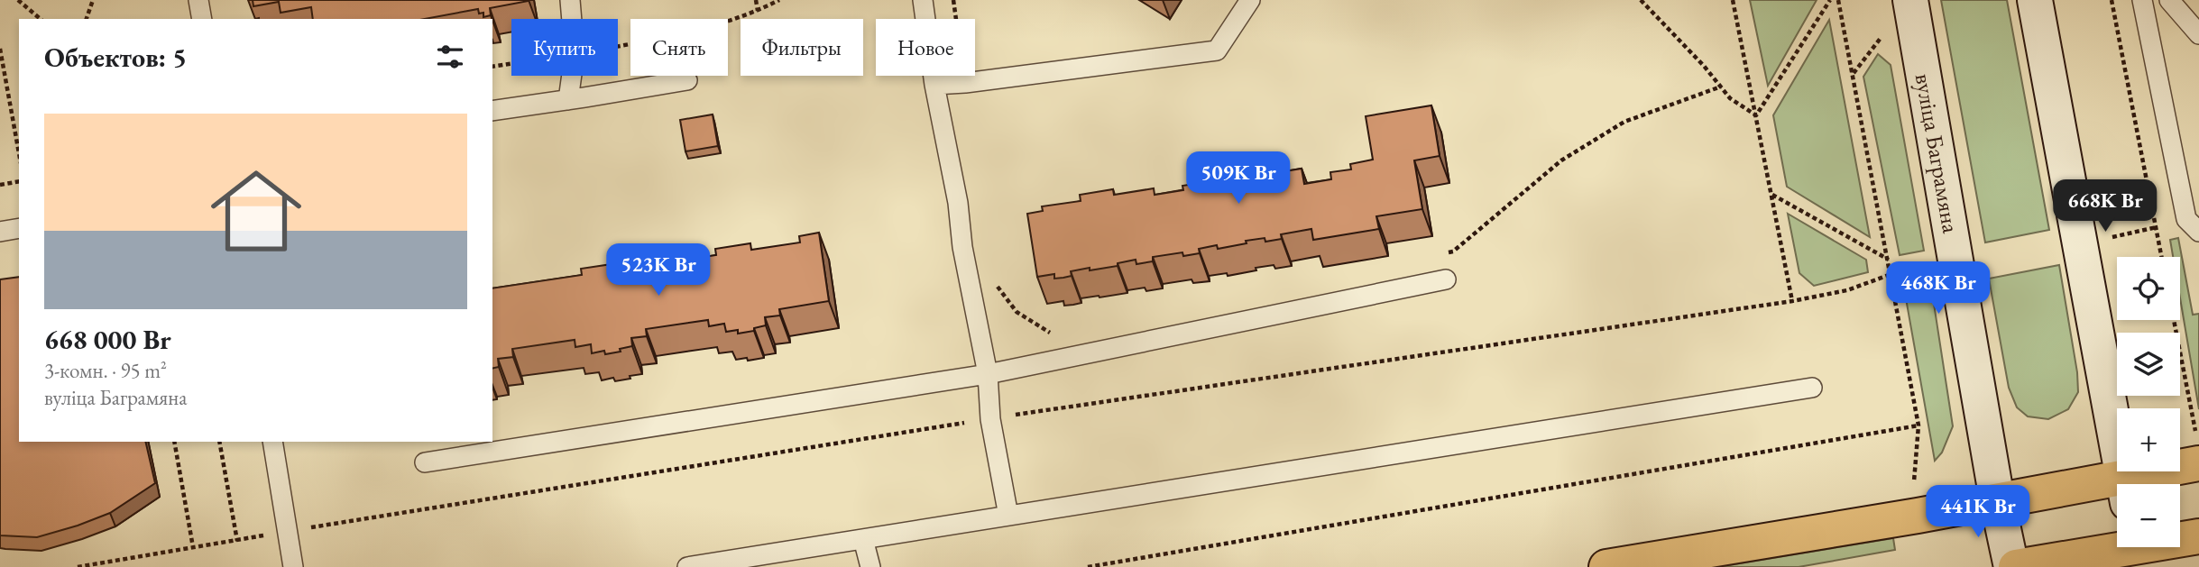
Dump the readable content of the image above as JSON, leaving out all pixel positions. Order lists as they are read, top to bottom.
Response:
{
  "streets": {
    "street": ["вуліца Баграмяна"]
  },
  "page": {
    "chip": [
      "Купить",
      "Снять",
      "Фильтры",
      "Новое"
    ],
    "heading": "Объектов: 5",
    "list": [
      {
        "name": "668 000 Br",
        "note": "3-комн. · 95 m² · вуліца Баграмяна"
      }
    ],
    "price": [
      "509K Br",
      "668K Br",
      "523K Br",
      "468K Br",
      "441K Br"
    ],
    "map_buttons": ["+", "−"]
  }
}
